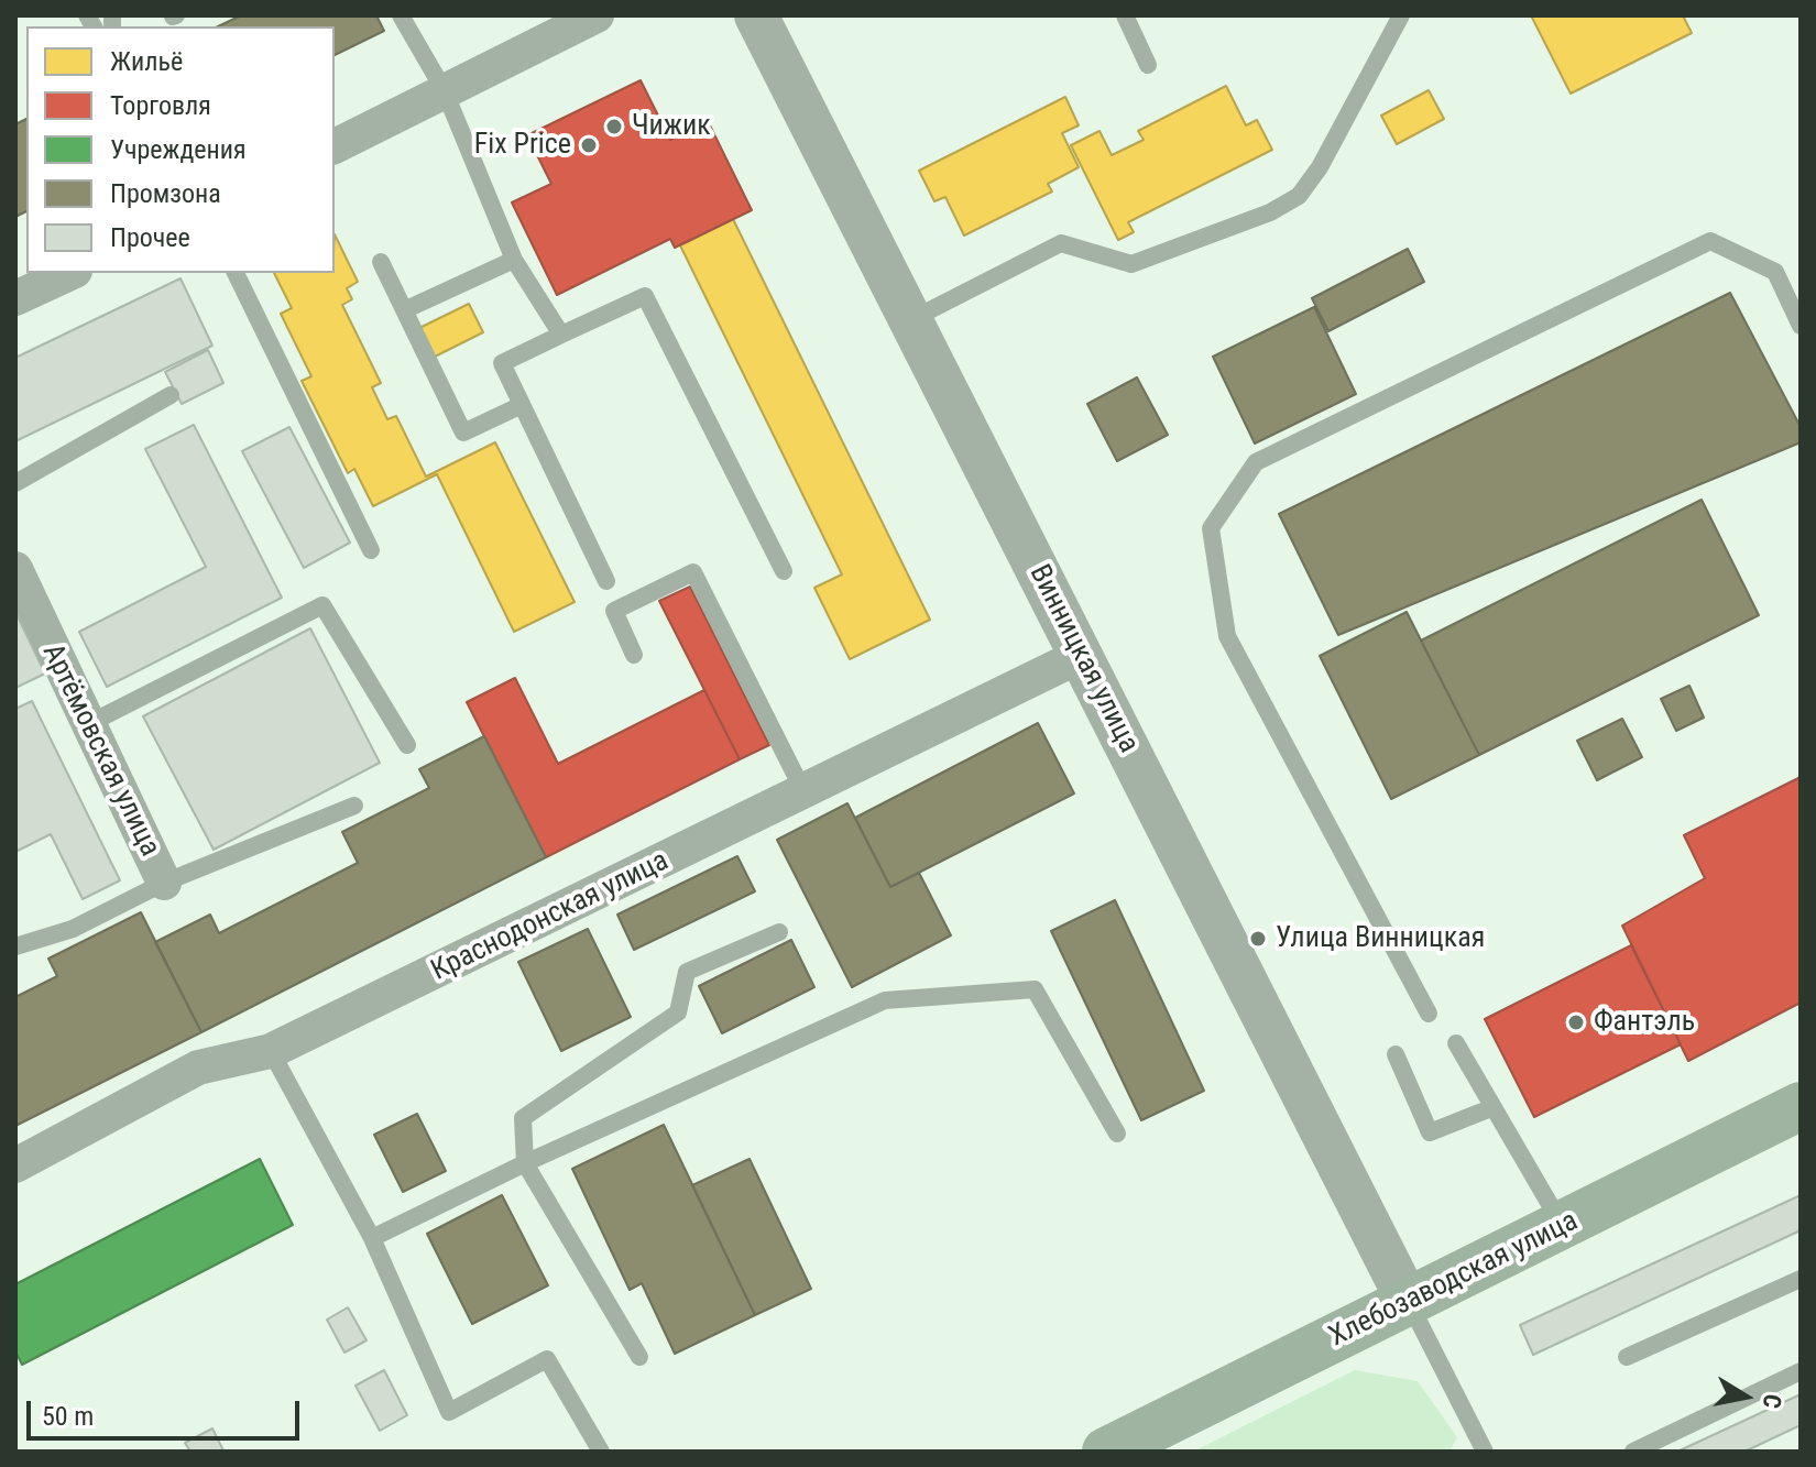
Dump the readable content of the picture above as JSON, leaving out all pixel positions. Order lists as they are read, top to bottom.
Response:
{
  "streets": {
    "main road": ["Хлебозаводская улица"],
    "street": ["Винницкая улица", "Артёмовская улица", "Краснодонская улица"]
  },
  "crossings": [
    ["Винницкая улица", "Краснодонская улица"],
    ["Винницкая улица", "Хлебозаводская улица"]
  ],
  "places": [
    "Чижик",
    "Fix Price",
    "Улица Винницкая",
    "Фантэль"
  ],
  "legend": [
    "Жильё",
    "Торговля",
    "Учреждения",
    "Промзона",
    "Прочее"
  ],
  "scale_bar": "50 m",
  "north": "right"
}
